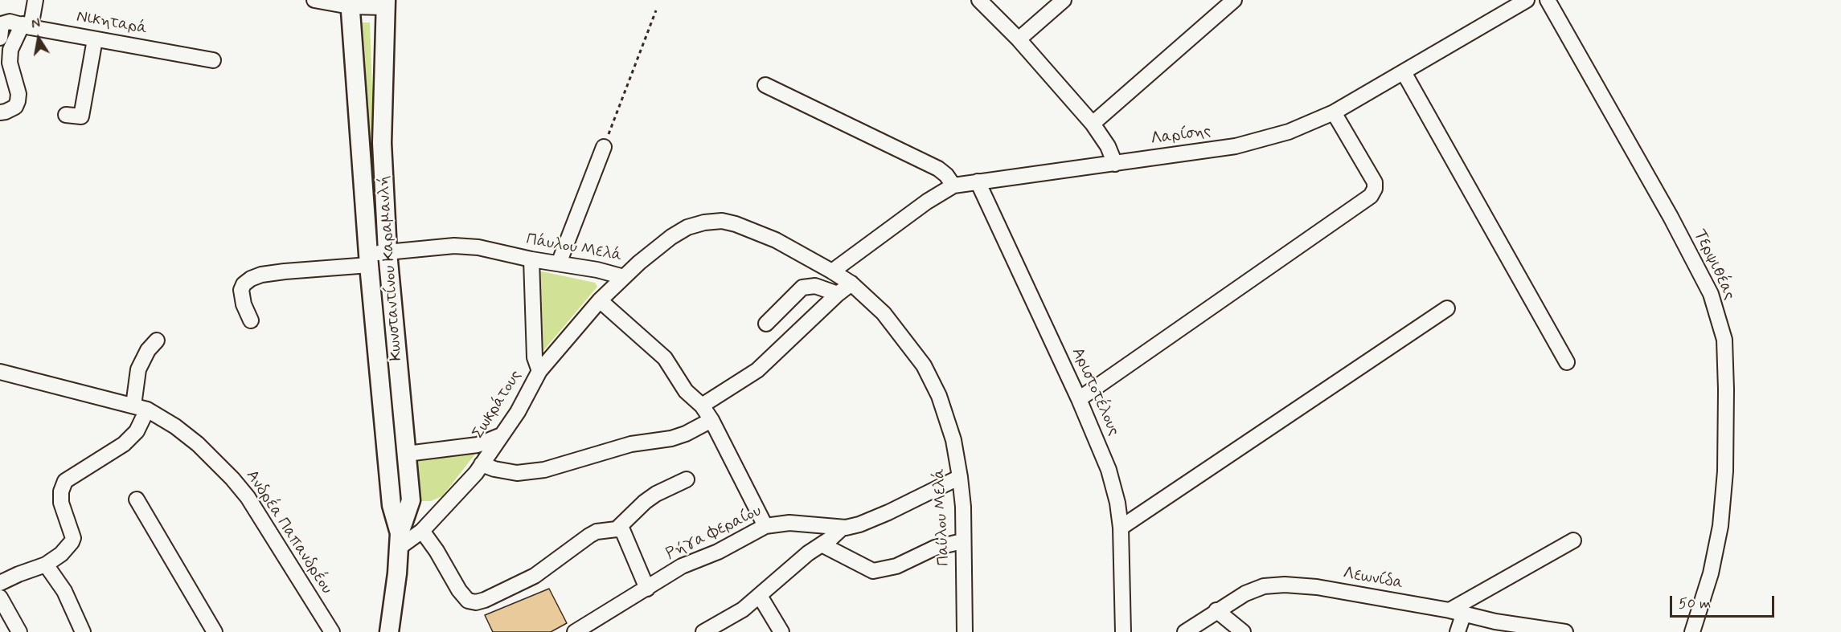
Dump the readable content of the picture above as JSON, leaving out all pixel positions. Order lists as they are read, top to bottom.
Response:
{
  "streets": {
    "street": [
      "Νικηταρά",
      "Λαρίσης",
      "Πάυλου Μελά",
      "Τερψιθέας",
      "Κωνσταντίνου Καραμανλή",
      "Αριστοτέλους",
      "Σωκράτους",
      "Παύλου Μελά",
      "Ανδρέα Παπανδρέου",
      "Ρήγα Φεραίου",
      "Λεωνίδα"
    ]
  },
  "crossings": [
    ["Λαρίσης", "Πάυλου Μελά"],
    ["Λαρίσης", "Αριστοτέλους"],
    ["Λαρίσης", "Παύλου Μελά"],
    ["Πάυλου Μελά", "Κωνσταντίνου Καραμανλή"],
    ["Πάυλου Μελά", "Σωκράτους"],
    ["Πάυλου Μελά", "Παύλου Μελά"],
    ["Κωνσταντίνου Καραμανλή", "Σωκράτους"],
    ["Παύλου Μελά", "Ρήγα Φεραίου"]
  ],
  "scale_bar": "50 m",
  "north": "top"
}
